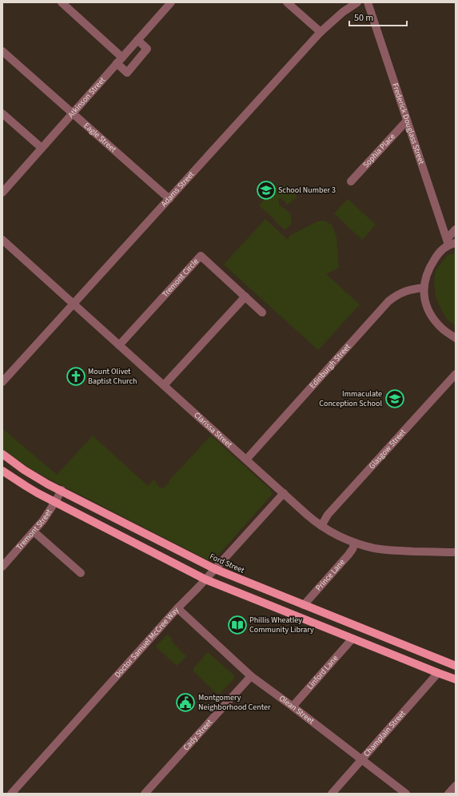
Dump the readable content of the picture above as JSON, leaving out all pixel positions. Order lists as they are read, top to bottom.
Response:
{
  "streets": {
    "main road": ["Ford Street"],
    "street": [
      "Atkinson Street",
      "Frederick Douglass Street",
      "Eagle Street",
      "Sophia Place",
      "Adams Street",
      "Tremont Circle",
      "Edinburgh Street",
      "Clarissa Street",
      "Glasgow Street",
      "Tremont Street",
      "Prince Lane",
      "Doctor Samuel McCree Way",
      "Linford Lane",
      "Olean Street",
      "Champlain Street",
      "Cady Street"
    ]
  },
  "crossings": [
    ["Atkinson Street", "Eagle Street"],
    ["Frederick Douglass Street", "Sophia Place"],
    ["Eagle Street", "Adams Street"],
    ["Adams Street", "Clarissa Street"],
    ["Tremont Circle", "Clarissa Street"],
    ["Edinburgh Street", "Clarissa Street"],
    ["Clarissa Street", "Glasgow Street"],
    ["Clarissa Street", "Prince Lane"],
    ["Clarissa Street", "Doctor Samuel McCree Way"],
    ["Tremont Street", "Ford Street"],
    ["Ford Street", "Prince Lane"],
    ["Ford Street", "Doctor Samuel McCree Way"],
    ["Doctor Samuel McCree Way", "Olean Street"],
    ["Linford Lane", "Olean Street"],
    ["Olean Street", "Champlain Street"],
    ["Olean Street", "Cady Street"]
  ],
  "places": {
    "school or university": ["School Number 3", "Immaculate Conception School"],
    "church": ["Mount Olivet Baptist Church"],
    "library": ["Phillis Wheatley Community Library"],
    "public building": ["Montgomery Neighborhood Center"]
  },
  "scale_bar": "50 m"
}
